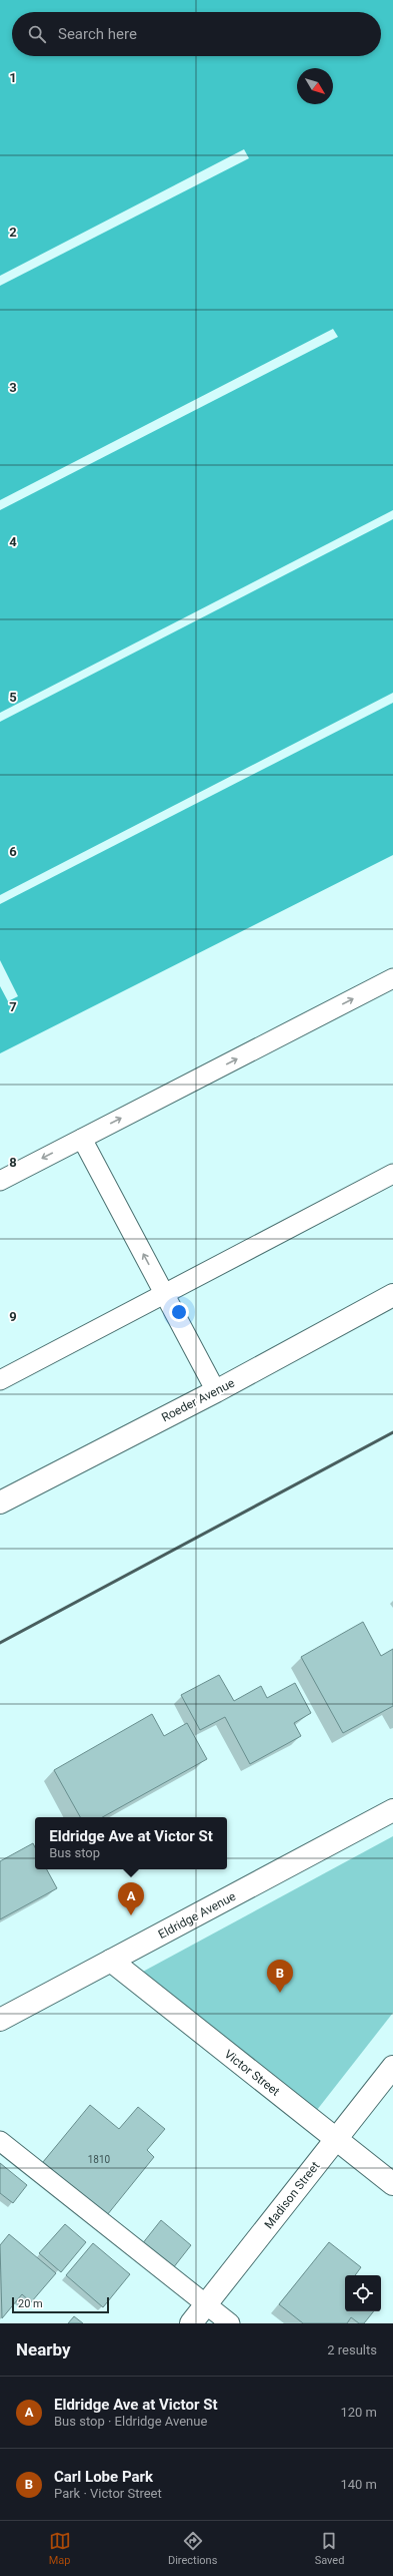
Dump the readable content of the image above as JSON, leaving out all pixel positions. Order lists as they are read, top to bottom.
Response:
{
  "streets": {
    "street": [
      "Roeder Avenue",
      "Eldridge Avenue",
      "Victor Street",
      "Madison Street"
    ]
  },
  "crossings": [
    ["Eldridge Avenue", "Victor Street"],
    ["Victor Street", "Madison Street"]
  ],
  "house_numbers": ["1810"],
  "scale_bar": "20 m",
  "north": "bottom right",
  "page": {
    "search": "Search here",
    "popup": ["Eldridge Ave at Victor St", "Bus stop"],
    "pins": ["A", "B"],
    "scale": "20 m",
    "heading": ["Nearby", "2 results"],
    "list": [
      {
        "mark": "A",
        "name": "Eldridge Ave at Victor St",
        "note": "Bus stop · Eldridge Avenue",
        "value": "120 m"
      },
      {
        "mark": "B",
        "name": "Carl Lobe Park",
        "note": "Park · Victor Street",
        "value": "140 m"
      }
    ],
    "nav": ["Map", "Directions", "Saved"]
  },
  "grid": {
    "rows": [
      "1",
      "2",
      "3",
      "4",
      "5",
      "6",
      "7",
      "8",
      "9"
    ]
  }
}
